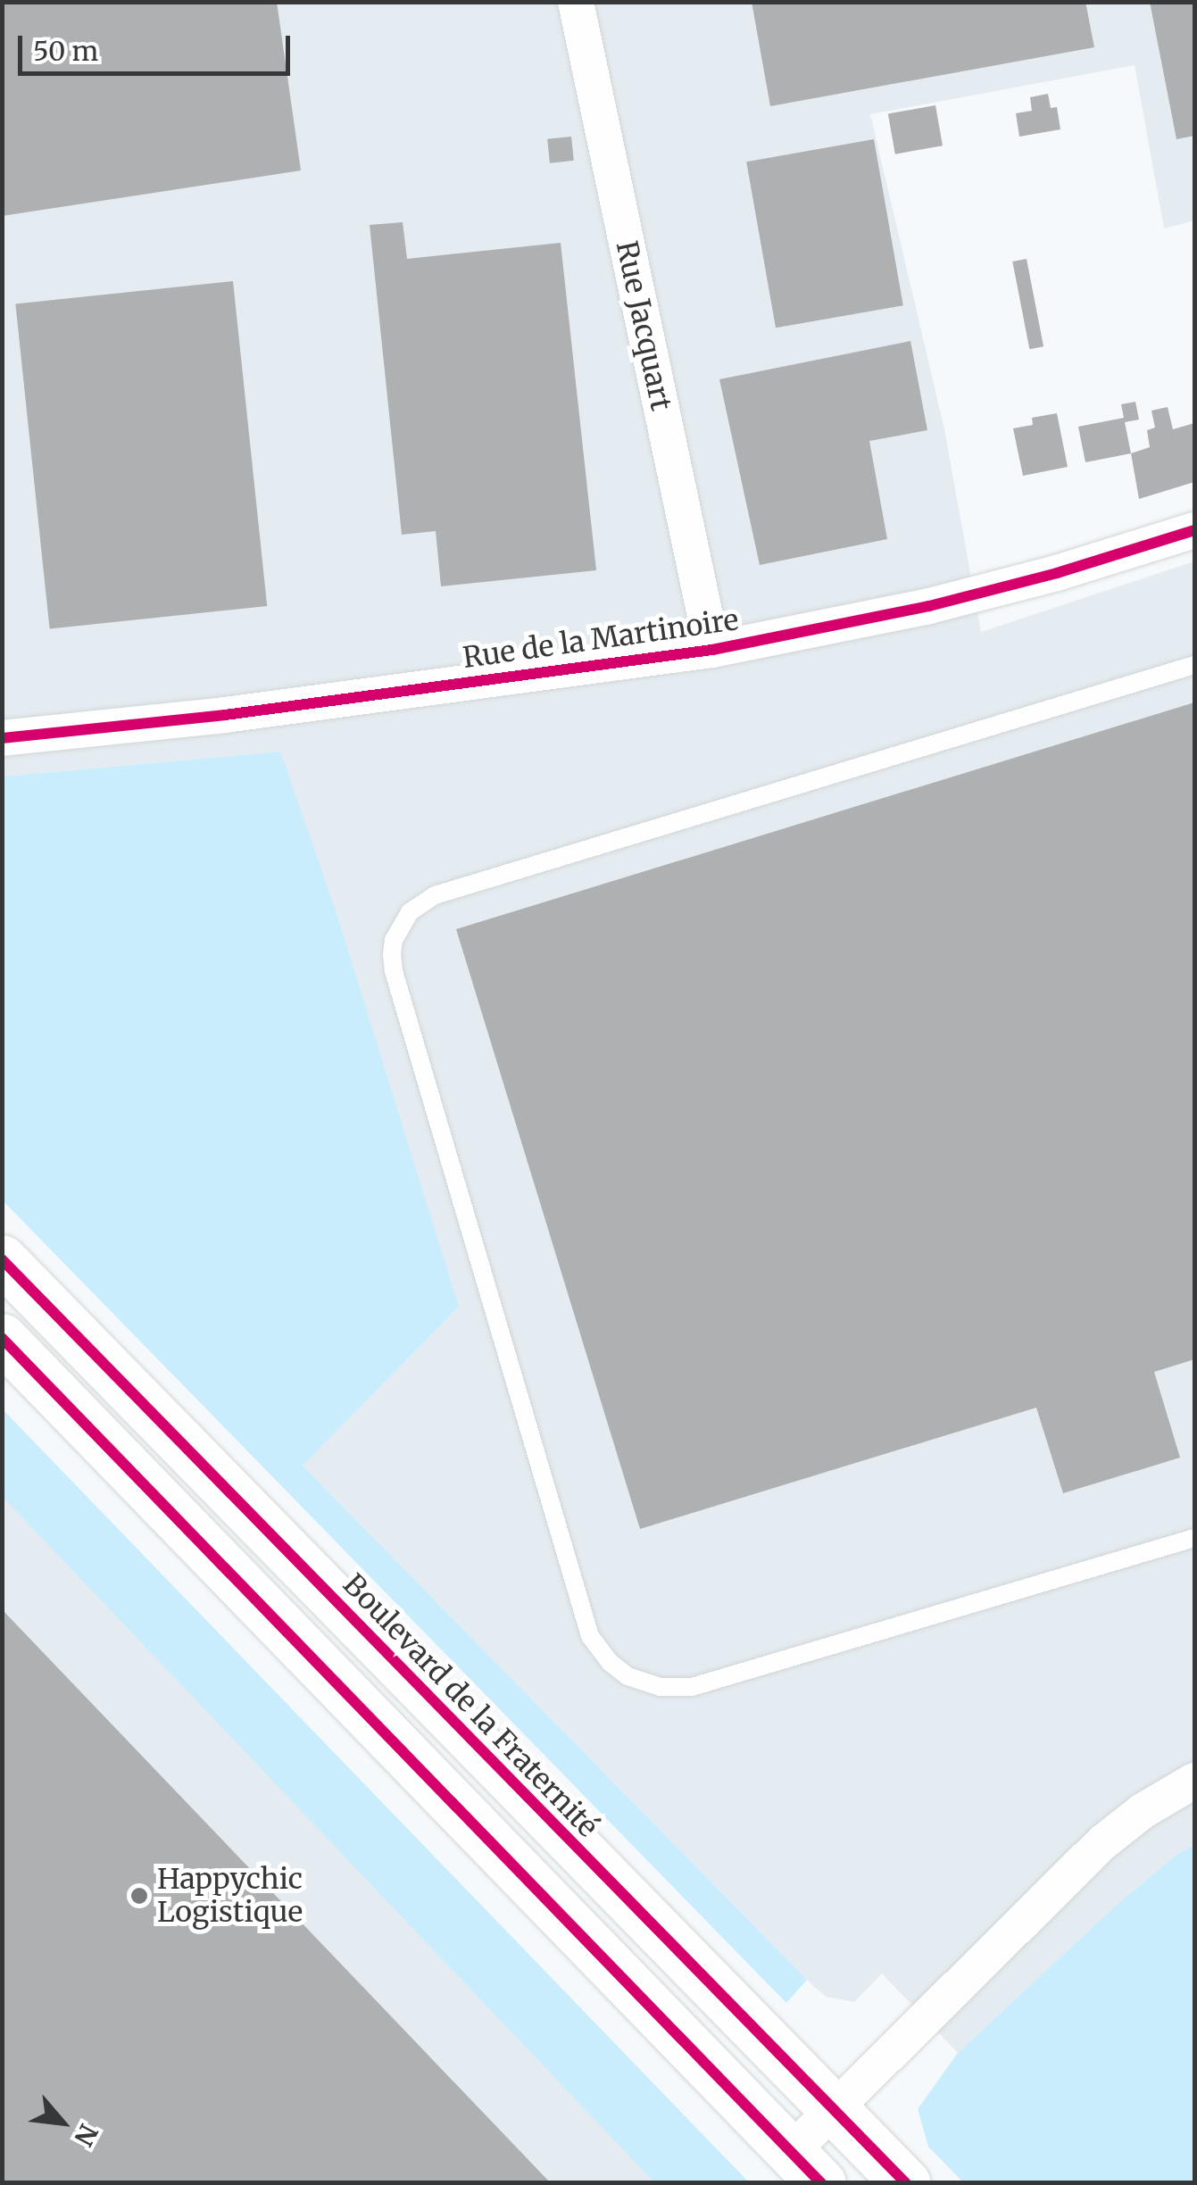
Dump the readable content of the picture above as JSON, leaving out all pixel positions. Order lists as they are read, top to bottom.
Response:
{
  "streets": {
    "main road": ["Boulevard de la Fraternité"],
    "street": ["Rue Jacquart", "Rue de la Martinoire"]
  },
  "crossings": [
    ["Rue Jacquart", "Rue de la Martinoire"]
  ],
  "places": ["Happychic Logistique"],
  "scale_bar": "50 m",
  "north": "bottom right"
}
